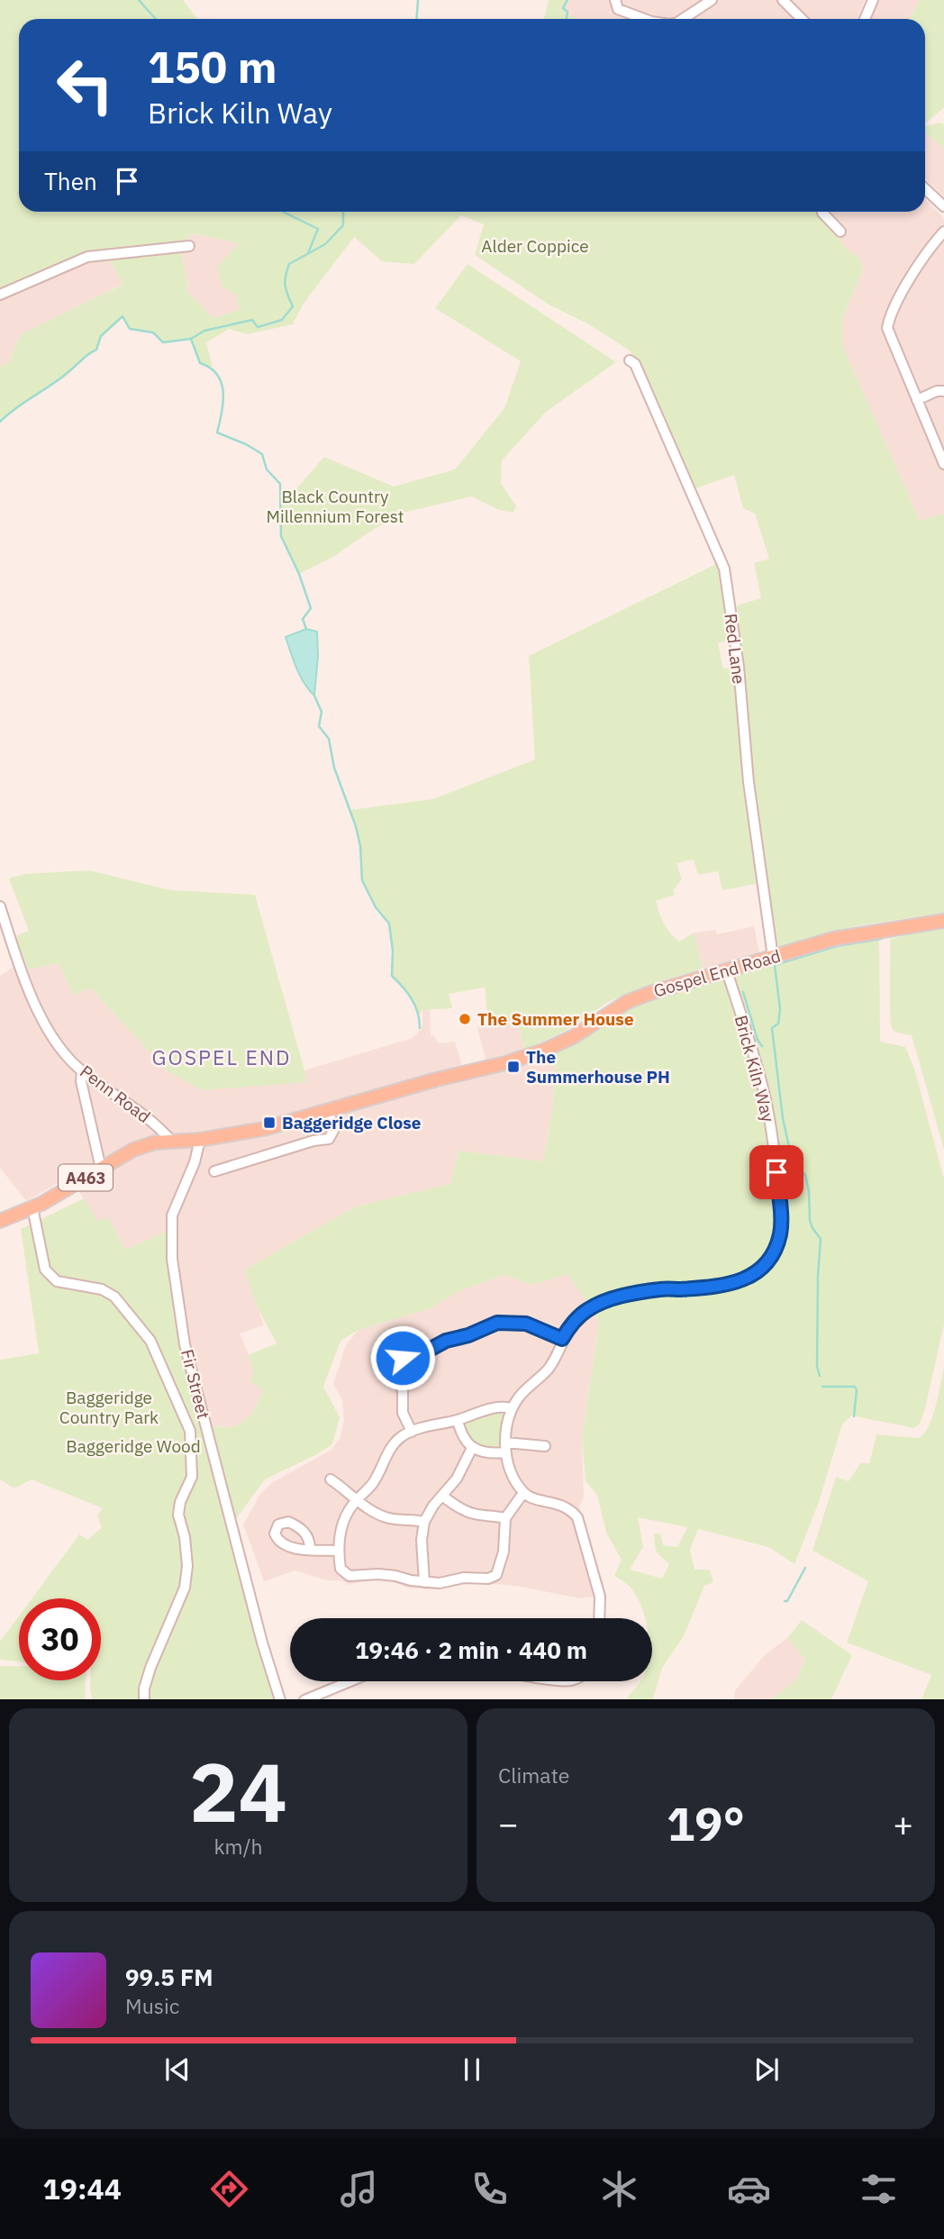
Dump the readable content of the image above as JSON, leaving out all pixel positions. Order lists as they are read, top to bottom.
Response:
{
  "streets": {
    "main road": ["Gospel End Road", "A463"],
    "street": [
      "Red Lane",
      "Brick Kiln Way",
      "Penn Road",
      "Fir Street"
    ]
  },
  "crossings": [
    ["Red Lane", "Gospel End Road"],
    ["Gospel End Road", "Brick Kiln Way"],
    ["Gospel End Road", "Penn Road"],
    ["Gospel End Road", "A463"],
    ["Gospel End Road", "Fir Street"],
    ["Penn Road", "A463"]
  ],
  "districts": ["GOSPEL END"],
  "parks": [
    "Alder Coppice",
    "Black Country Millennium Forest",
    "Baggeridge Country Park",
    "Baggeridge Wood"
  ],
  "places": {
    "other": ["The Summer House"],
    "transit": ["The Summerhouse PH", "Baggeridge Close"]
  },
  "page": {
    "turn": ["150 m", "Brick Kiln Way"],
    "then": "Then",
    "limit": "30",
    "trip": "19:46 · 2 min · 440 m",
    "tile": [
      ["24", "km/h"],
      "Climate"
    ],
    "heat": ["−", "19°", "+"],
    "song": ["99.5 FM", "Music"],
    "tabs": "19:44"
  }
}
